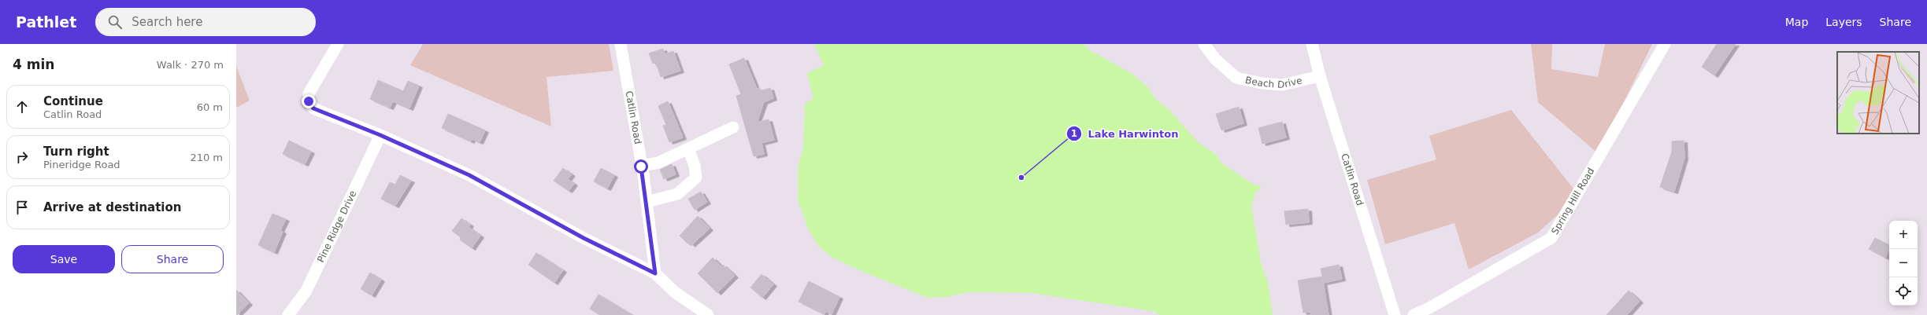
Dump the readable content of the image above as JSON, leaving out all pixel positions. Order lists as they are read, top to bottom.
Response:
{
  "streets": {
    "street": [
      "Beach Drive",
      "Catlin Road",
      "Spring Hill Road",
      "Pine Ridge Drive"
    ]
  },
  "crossings": [
    ["Beach Drive", "Catlin Road"]
  ],
  "places": ["Lake Harwinton"],
  "page": {
    "header": "Pathlet",
    "search": "Search here",
    "nav": ["Map", "Layers", "Share"],
    "heading": ["4 min", "Walk · 270 m"],
    "list": [
      ["Continue", "Catlin Road", "60 m"],
      ["Turn right", "Pineridge Road", "210 m"],
      "Arrive at destination"
    ],
    "map_buttons": ["+", "−"],
    "buttons": ["Save", "Share"]
  }
}
